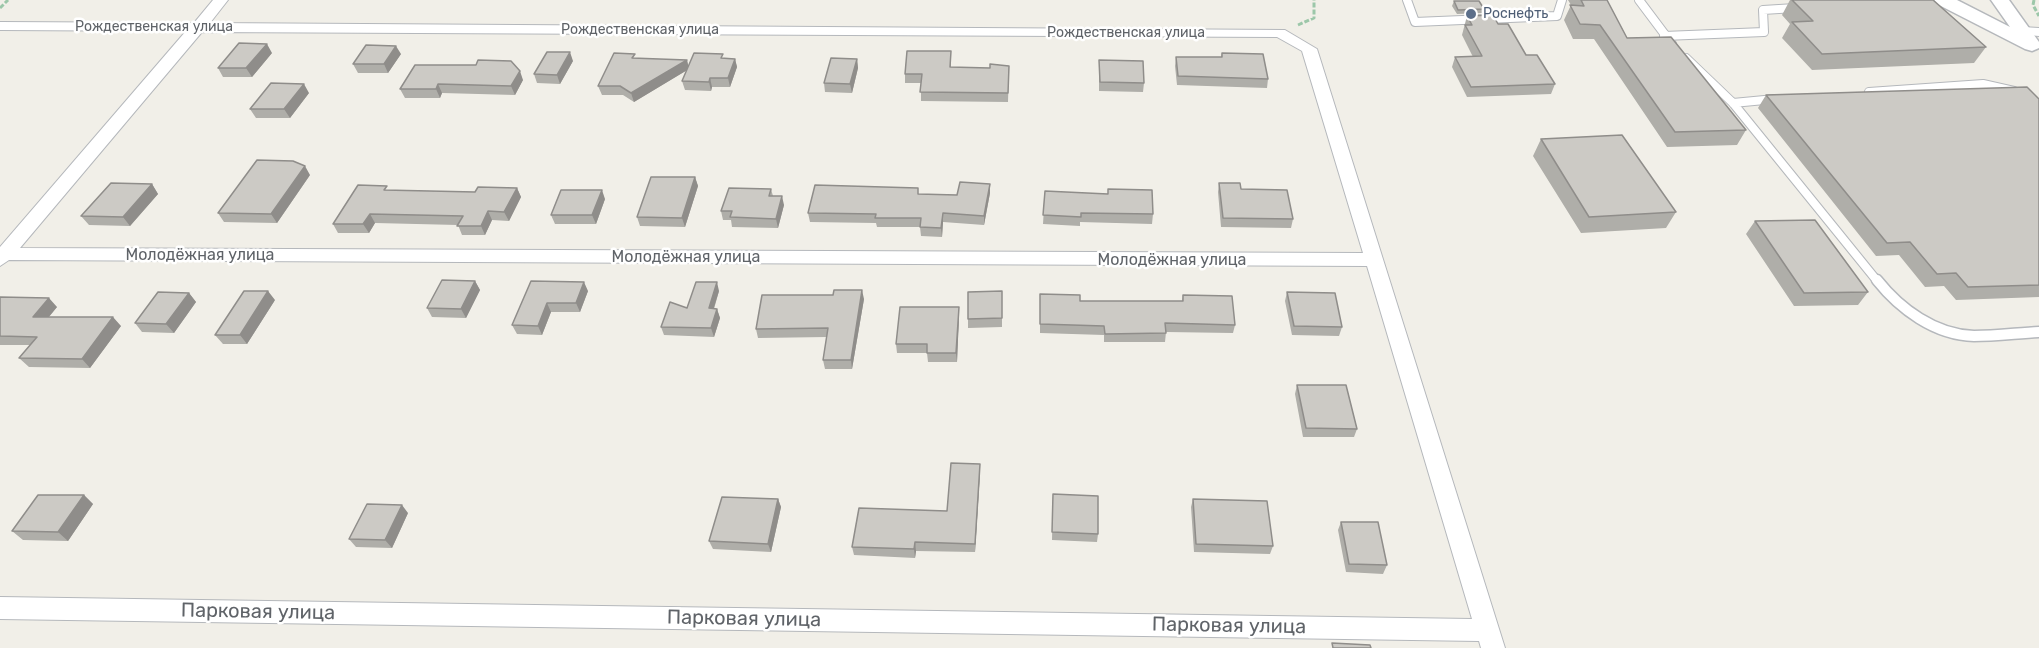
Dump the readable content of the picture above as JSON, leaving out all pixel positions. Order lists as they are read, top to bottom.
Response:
{
  "streets": {
    "street": ["Рождественская улица", "Молодёжная улица", "Парковая улица"]
  },
  "places": ["Роснефть"]
}
